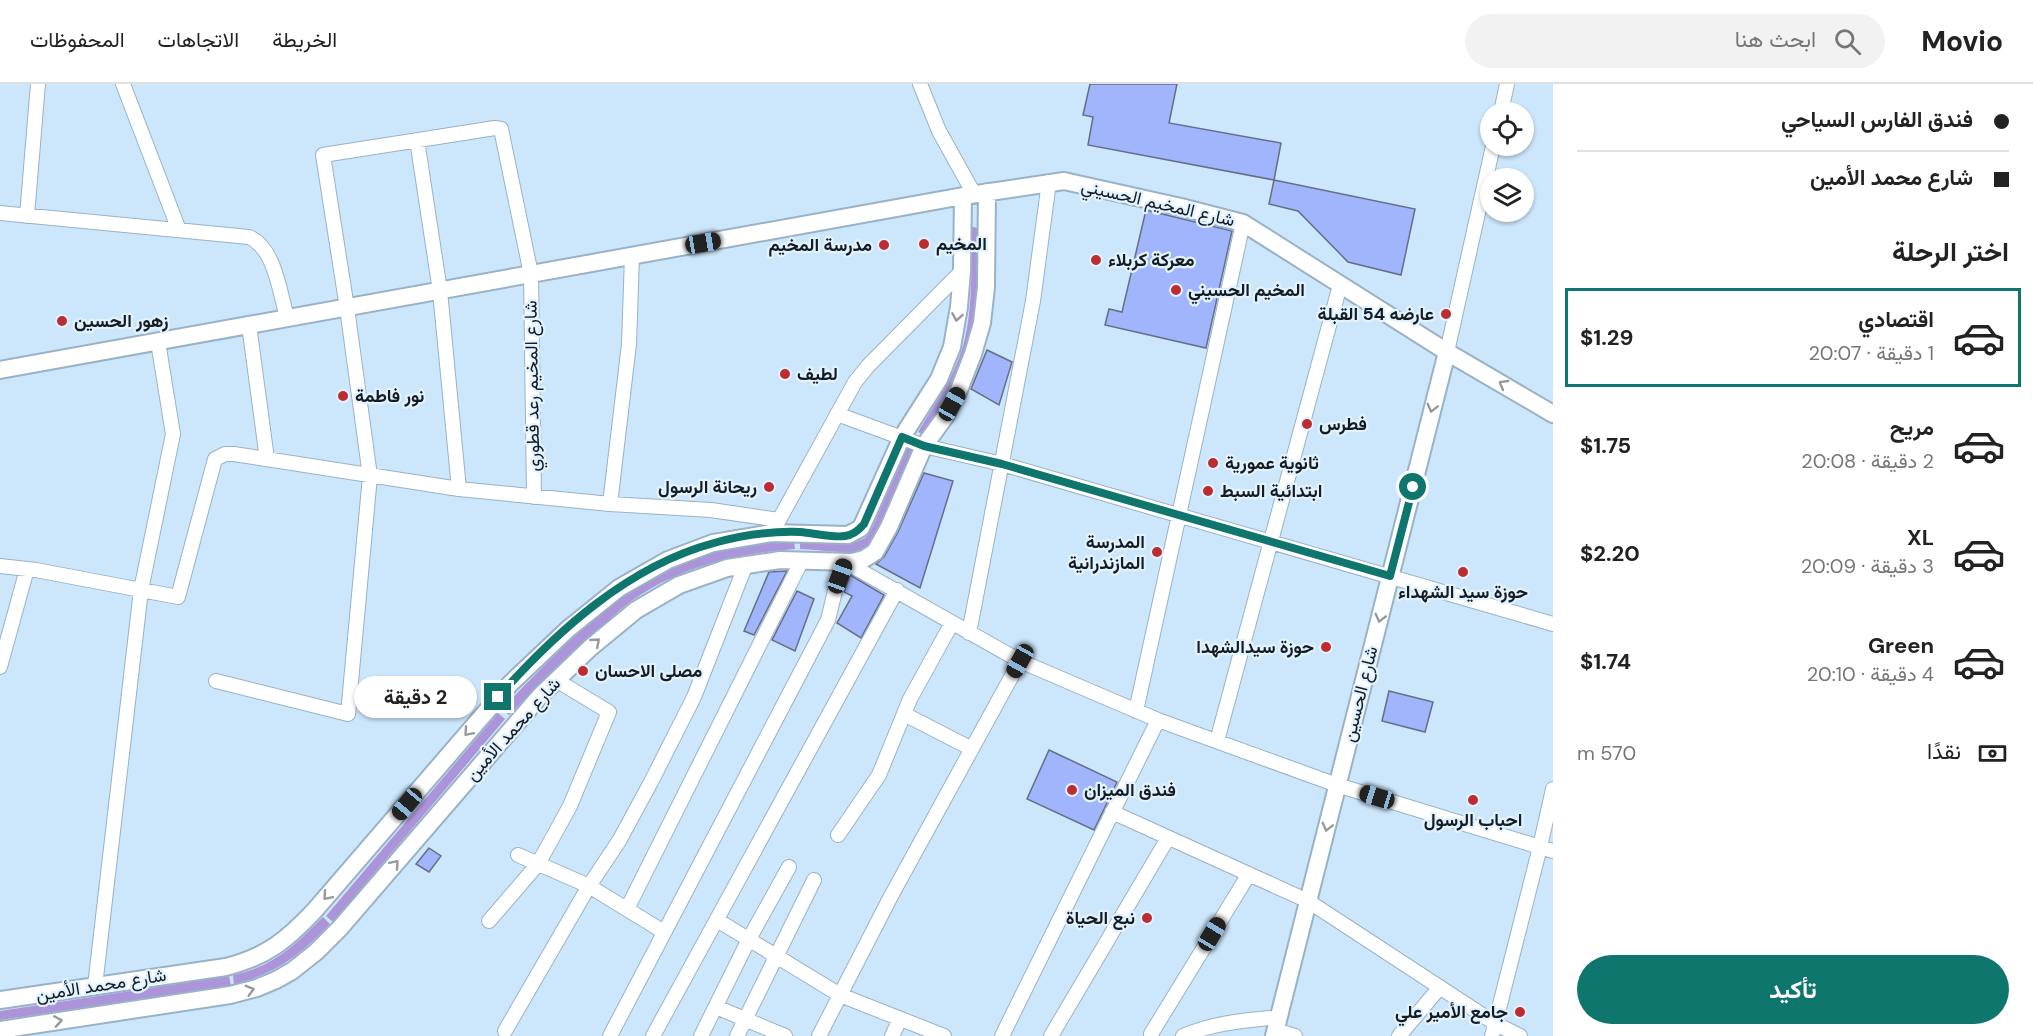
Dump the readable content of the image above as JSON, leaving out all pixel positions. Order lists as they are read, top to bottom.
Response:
{
  "streets": {
    "main road": ["شارع المخيم الحسيني", "شارع الحسين", "شارع محمد الأمين"],
    "street": ["شارع المخيم رعد قطوري"]
  },
  "crossings": [
    ["شارع المخيم الحسيني", "شارع المخيم رعد قطوري"],
    ["شارع المخيم الحسيني", "شارع الحسين"],
    ["شارع المخيم الحسيني", "شارع محمد الأمين"]
  ],
  "one_way": ["شارع الحسين"],
  "places": [
    "المخيم",
    "مدرسة المخيم",
    "معركة كربلاء",
    "المخيم الحسيني",
    "عارضه 54 القبلة",
    "زهور الحسين",
    "لطيف",
    "نور فاطمة",
    "فطرس",
    "ثانوية عمورية",
    "ريحانة الرسول",
    "ابتدائية السبط",
    "المدرسة المازندرانية",
    "حوزة سيد الشهداء",
    "حوزة سيدالشهدا",
    "مصلى الاحسان",
    "فندق الميزان",
    "احباب الرسول",
    "نبع الحياة",
    "جامع الأمير علي"
  ],
  "page": {
    "header": "Movio",
    "search": "ابحث هنا",
    "nav": ["الخريطة", "الاتجاهات", "المحفوظات"],
    "banner": ["فندق الفارس السياحي", "شارع محمد الأمين"],
    "heading": "اختر الرحلة",
    "list": [
      {
        "name": "اقتصادي",
        "note": "1 دقيقة · 20:07",
        "value": "$1.29"
      },
      {
        "name": "مريح",
        "note": "2 دقيقة · 20:08",
        "value": "$1.75"
      },
      {
        "name": "XL",
        "note": "3 دقيقة · 20:09",
        "value": "$2.20"
      },
      {
        "name": "Green",
        "note": "4 دقيقة · 20:10",
        "value": "$1.74"
      }
    ],
    "bubble": "2 دقيقة",
    "pay": ["نقدًا", "570 m"],
    "buttons": "تأكيد"
  }
}
